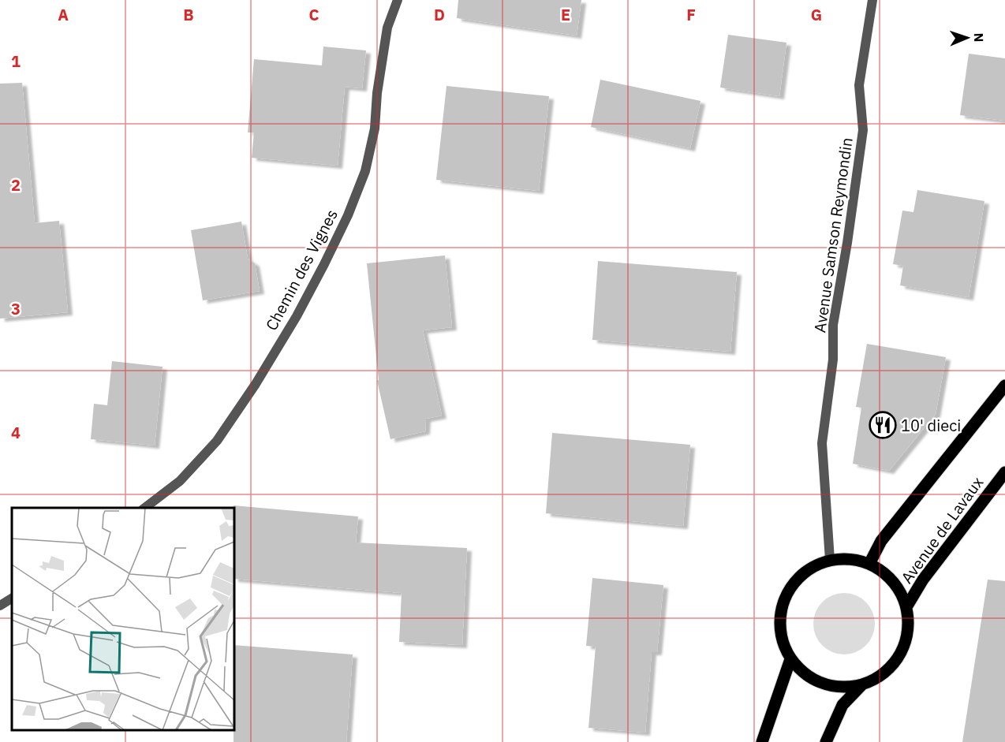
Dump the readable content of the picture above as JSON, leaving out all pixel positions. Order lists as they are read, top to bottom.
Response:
{
  "streets": {
    "main road": ["Avenue de Lavaux"],
    "street": ["Avenue Samson Reymondin", "Chemin des Vignes"]
  },
  "crossings": [
    ["Avenue Samson Reymondin", "Avenue de Lavaux"]
  ],
  "places": {
    "restaurant": ["10' dieci"]
  },
  "north": "right",
  "grid": {
    "columns": [
      "A",
      "B",
      "C",
      "D",
      "E",
      "F",
      "G"
    ],
    "rows": [
      "1",
      "2",
      "3",
      "4"
    ]
  }
}
